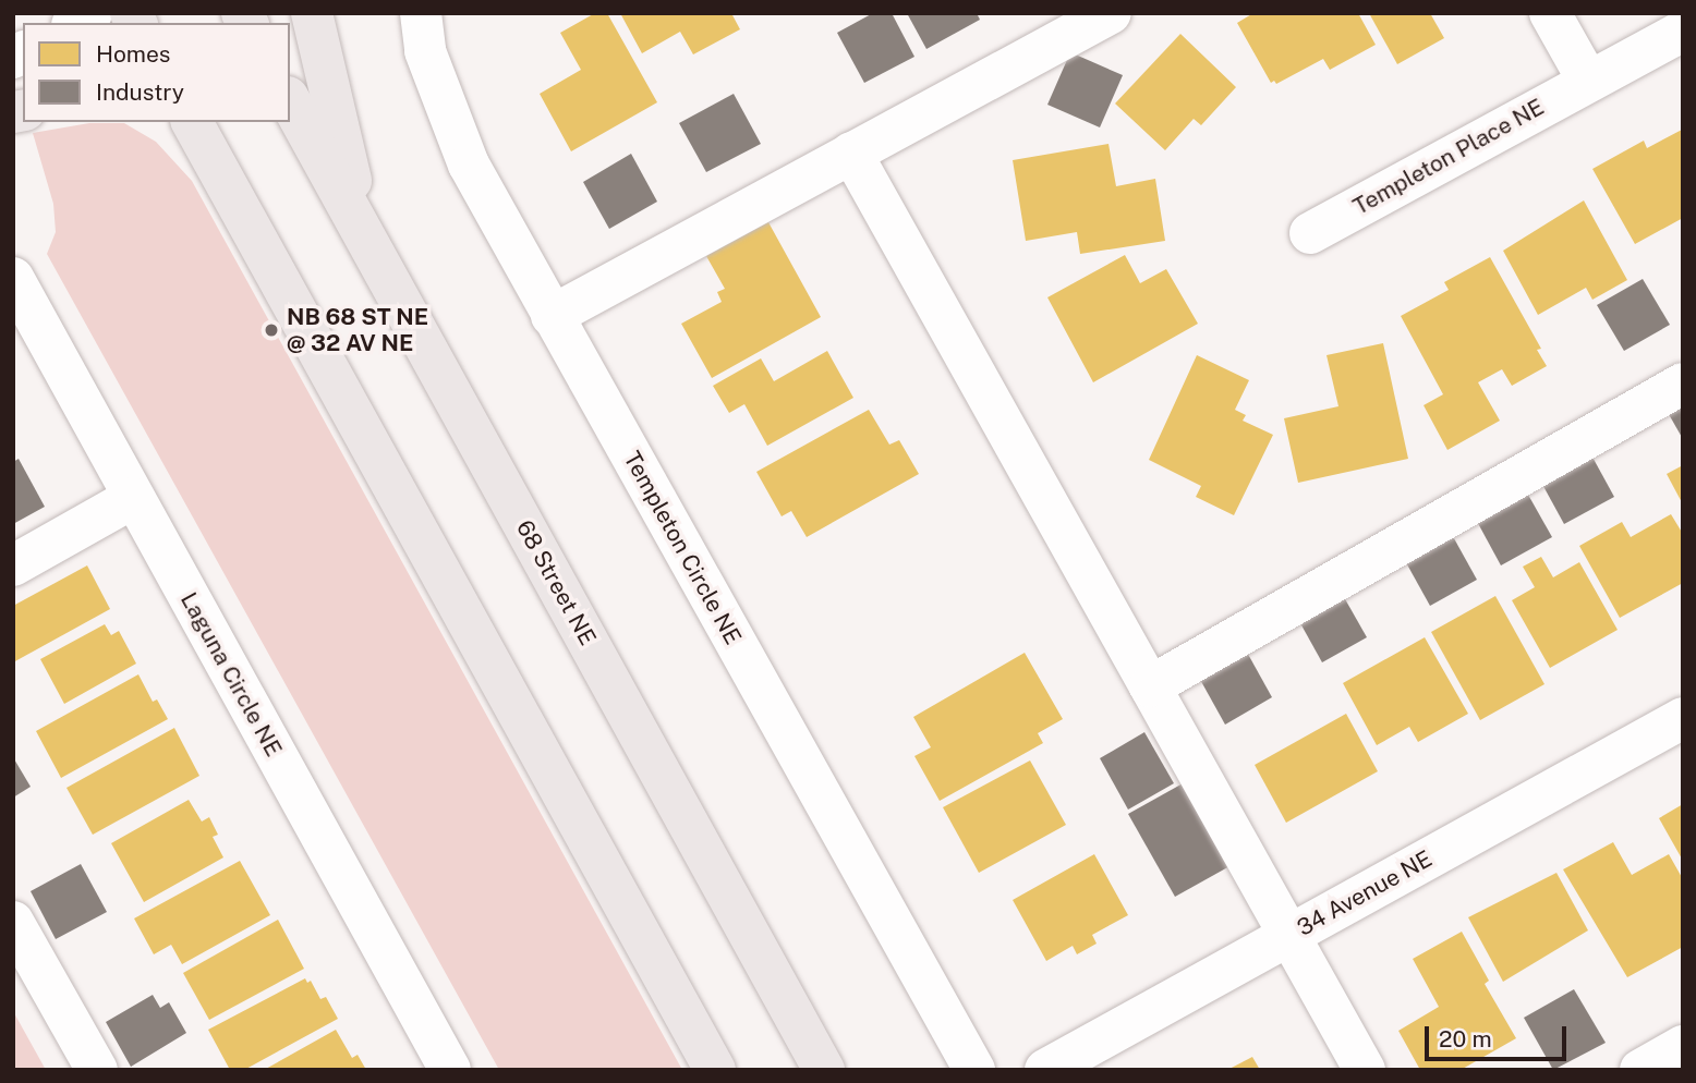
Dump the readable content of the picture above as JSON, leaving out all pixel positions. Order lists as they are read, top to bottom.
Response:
{
  "streets": {
    "main road": ["68 Street NE"],
    "street": [
      "Templeton Place NE",
      "Templeton Circle NE",
      "Laguna Circle NE",
      "34 Avenue NE"
    ]
  },
  "places": ["NB 68 ST NE @ 32 AV NE"],
  "legend": ["Homes", "Industry"],
  "scale_bar": "20 m"
}
